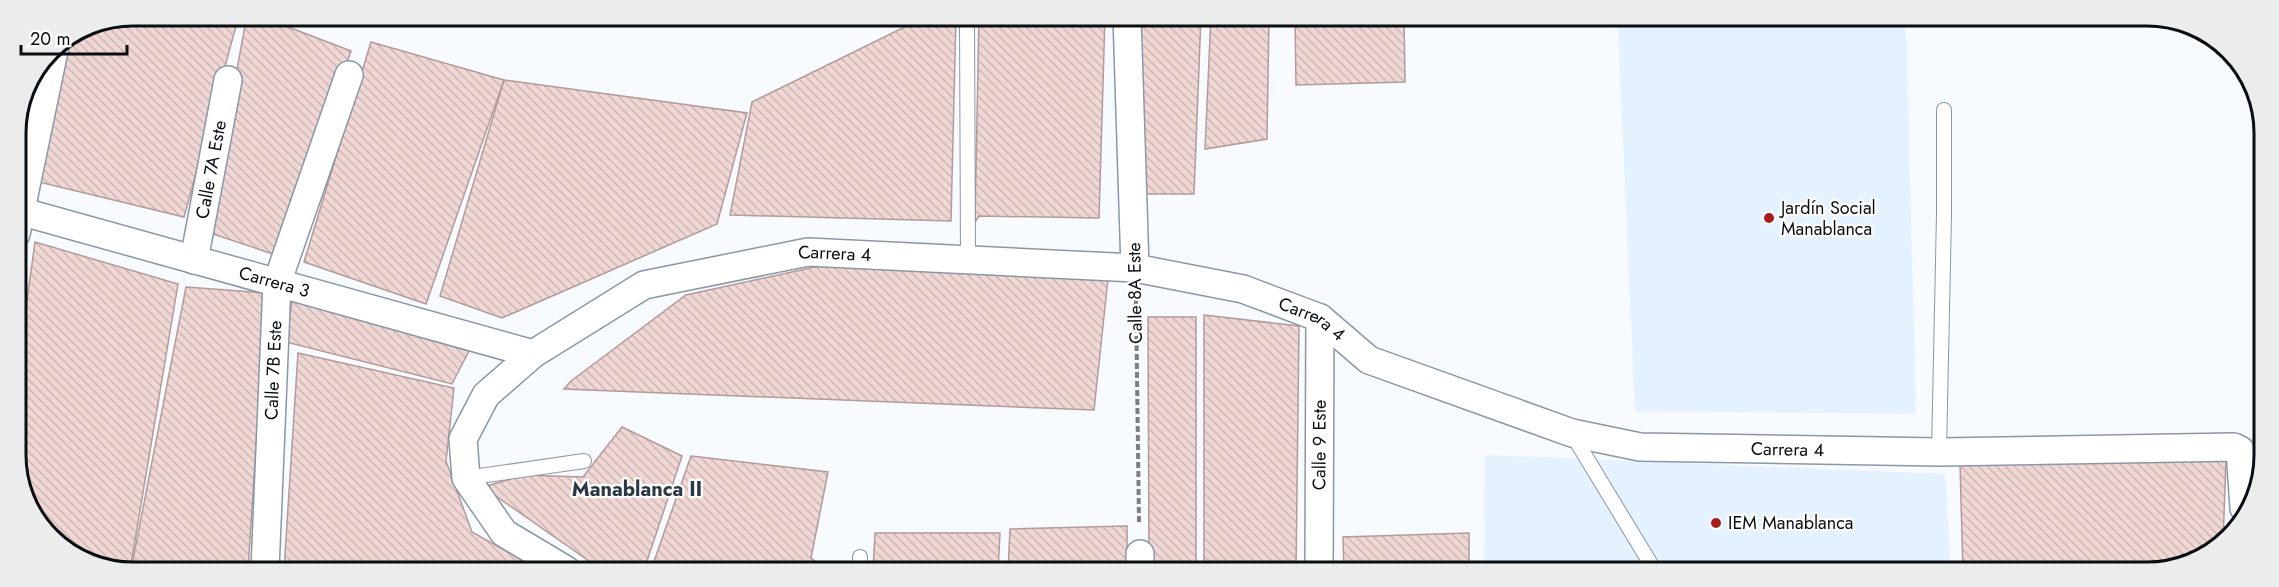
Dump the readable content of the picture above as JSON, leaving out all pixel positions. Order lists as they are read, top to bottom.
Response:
{
  "streets": {
    "street": [
      "Calle 7A Este",
      "Carrera 4",
      "Carrera 3",
      "Calle 8A Este",
      "Calle 7B Este",
      "Calle 9 Este"
    ]
  },
  "crossings": [
    ["Calle 7A Este", "Carrera 3"],
    ["Carrera 4", "Carrera 3"],
    ["Carrera 4", "Calle 8A Este"],
    ["Carrera 4", "Calle 9 Este"],
    ["Carrera 3", "Calle 7B Este"]
  ],
  "districts": ["Manablanca II"],
  "places": ["Jardín Social Manablanca", "IEM Manablanca"],
  "scale_bar": "20 m"
}
